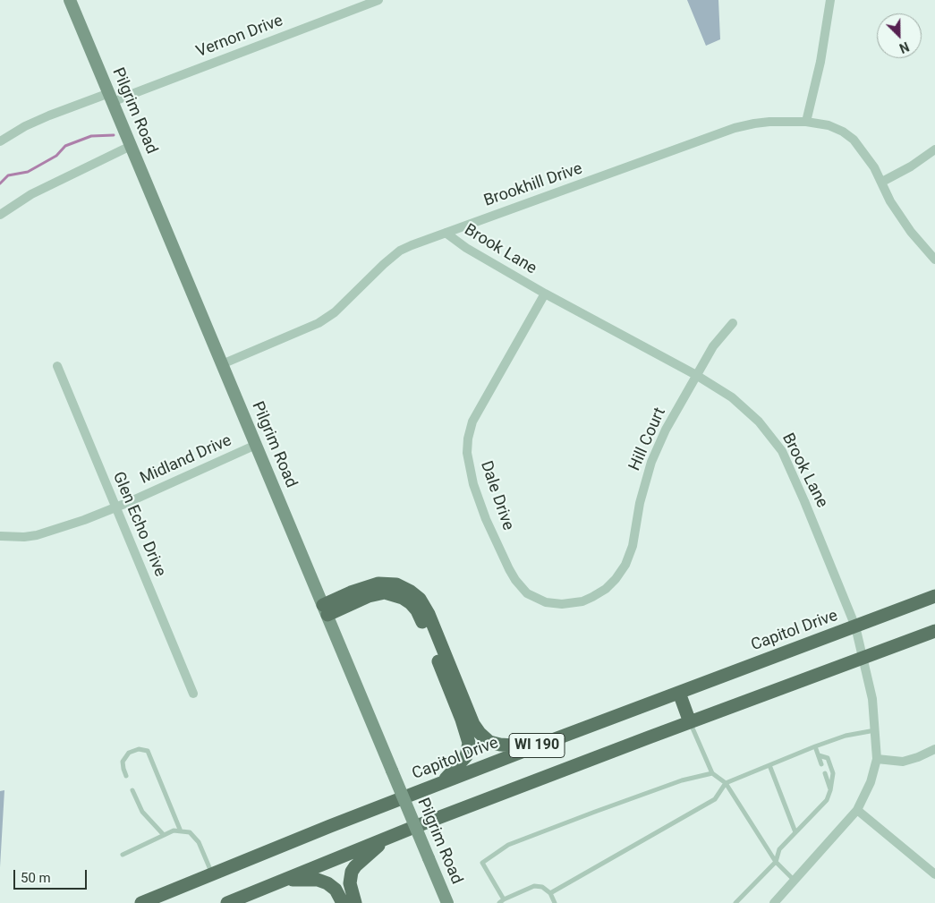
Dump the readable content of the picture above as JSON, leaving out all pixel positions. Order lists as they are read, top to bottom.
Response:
{
  "streets": {
    "main road": ["Pilgrim Road", "Capitol Drive", "WI 190"],
    "street": [
      "Vernon Drive",
      "Brookhill Drive",
      "Brook Lane",
      "Hill Court",
      "Midland Drive",
      "Dale Drive",
      "Glen Echo Drive"
    ]
  },
  "crossings": [
    ["Vernon Drive", "Pilgrim Road"],
    ["Pilgrim Road", "Brookhill Drive"],
    ["Pilgrim Road", "Midland Drive"],
    ["Brookhill Drive", "Brook Lane"],
    ["Brook Lane", "Hill Court"],
    ["Brook Lane", "Dale Drive"],
    ["Brook Lane", "Capitol Drive"],
    ["Brook Lane", "WI 190"],
    ["Hill Court", "Dale Drive"],
    ["Midland Drive", "Glen Echo Drive"]
  ],
  "scale_bar": "50 m",
  "north": "bottom right"
}
